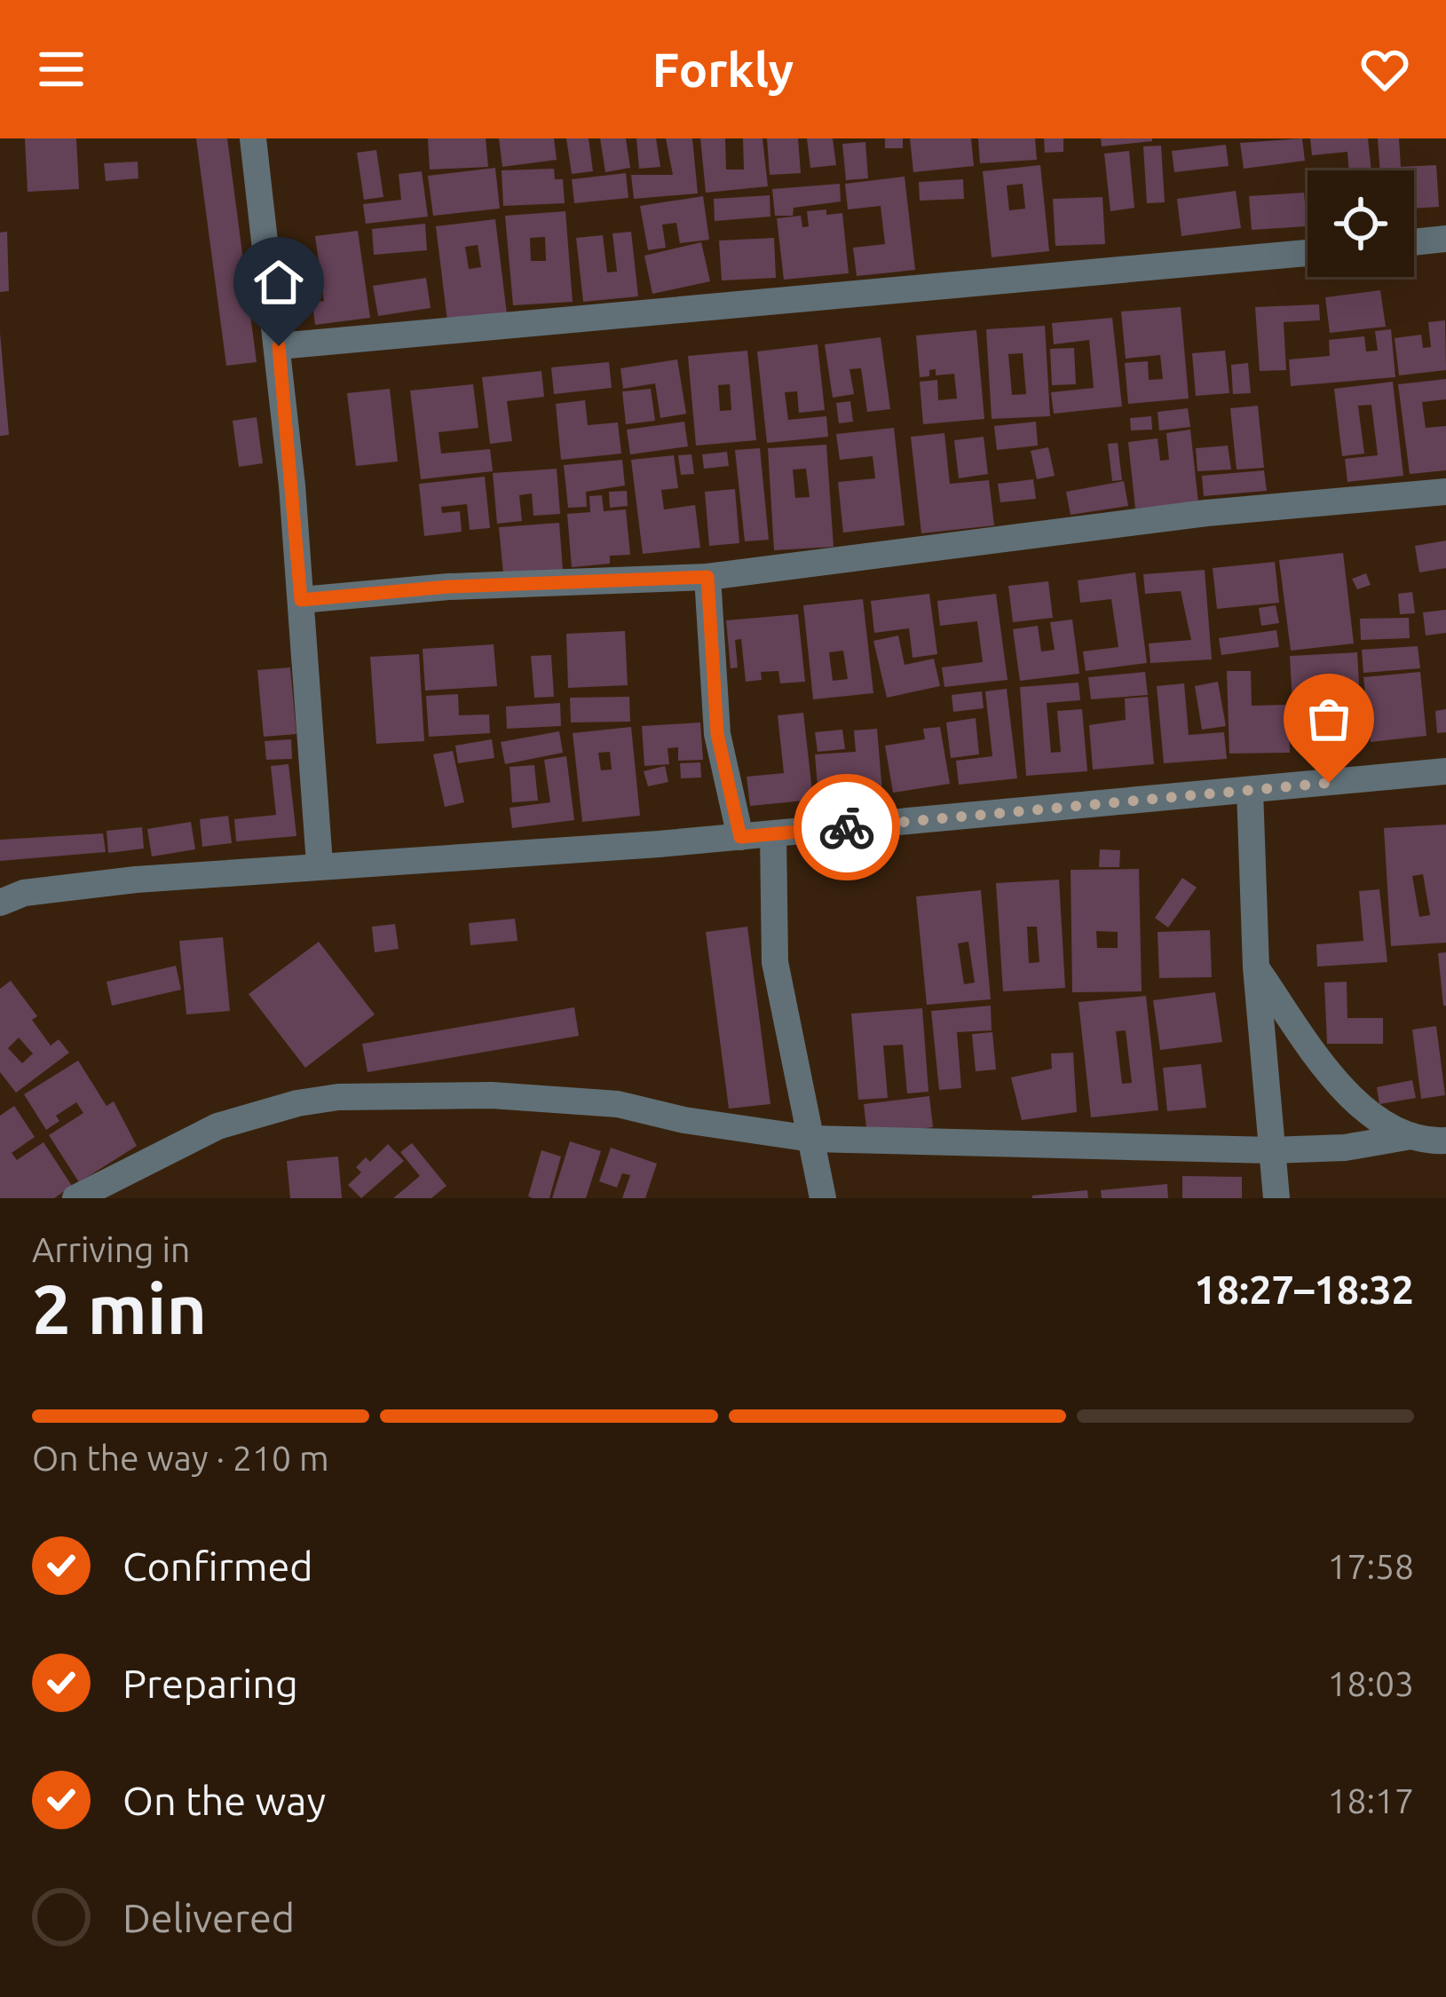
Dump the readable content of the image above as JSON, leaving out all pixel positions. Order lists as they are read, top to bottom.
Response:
{
  "page": {
    "header": "Forkly",
    "heading": ["2 min", "Arriving in", "18:27–18:32"],
    "bar": "On the way · 210 m",
    "list": [
      ["Confirmed", "17:58"],
      ["Preparing", "18:03"],
      ["On the way", "18:17"],
      "Delivered"
    ]
  }
}
